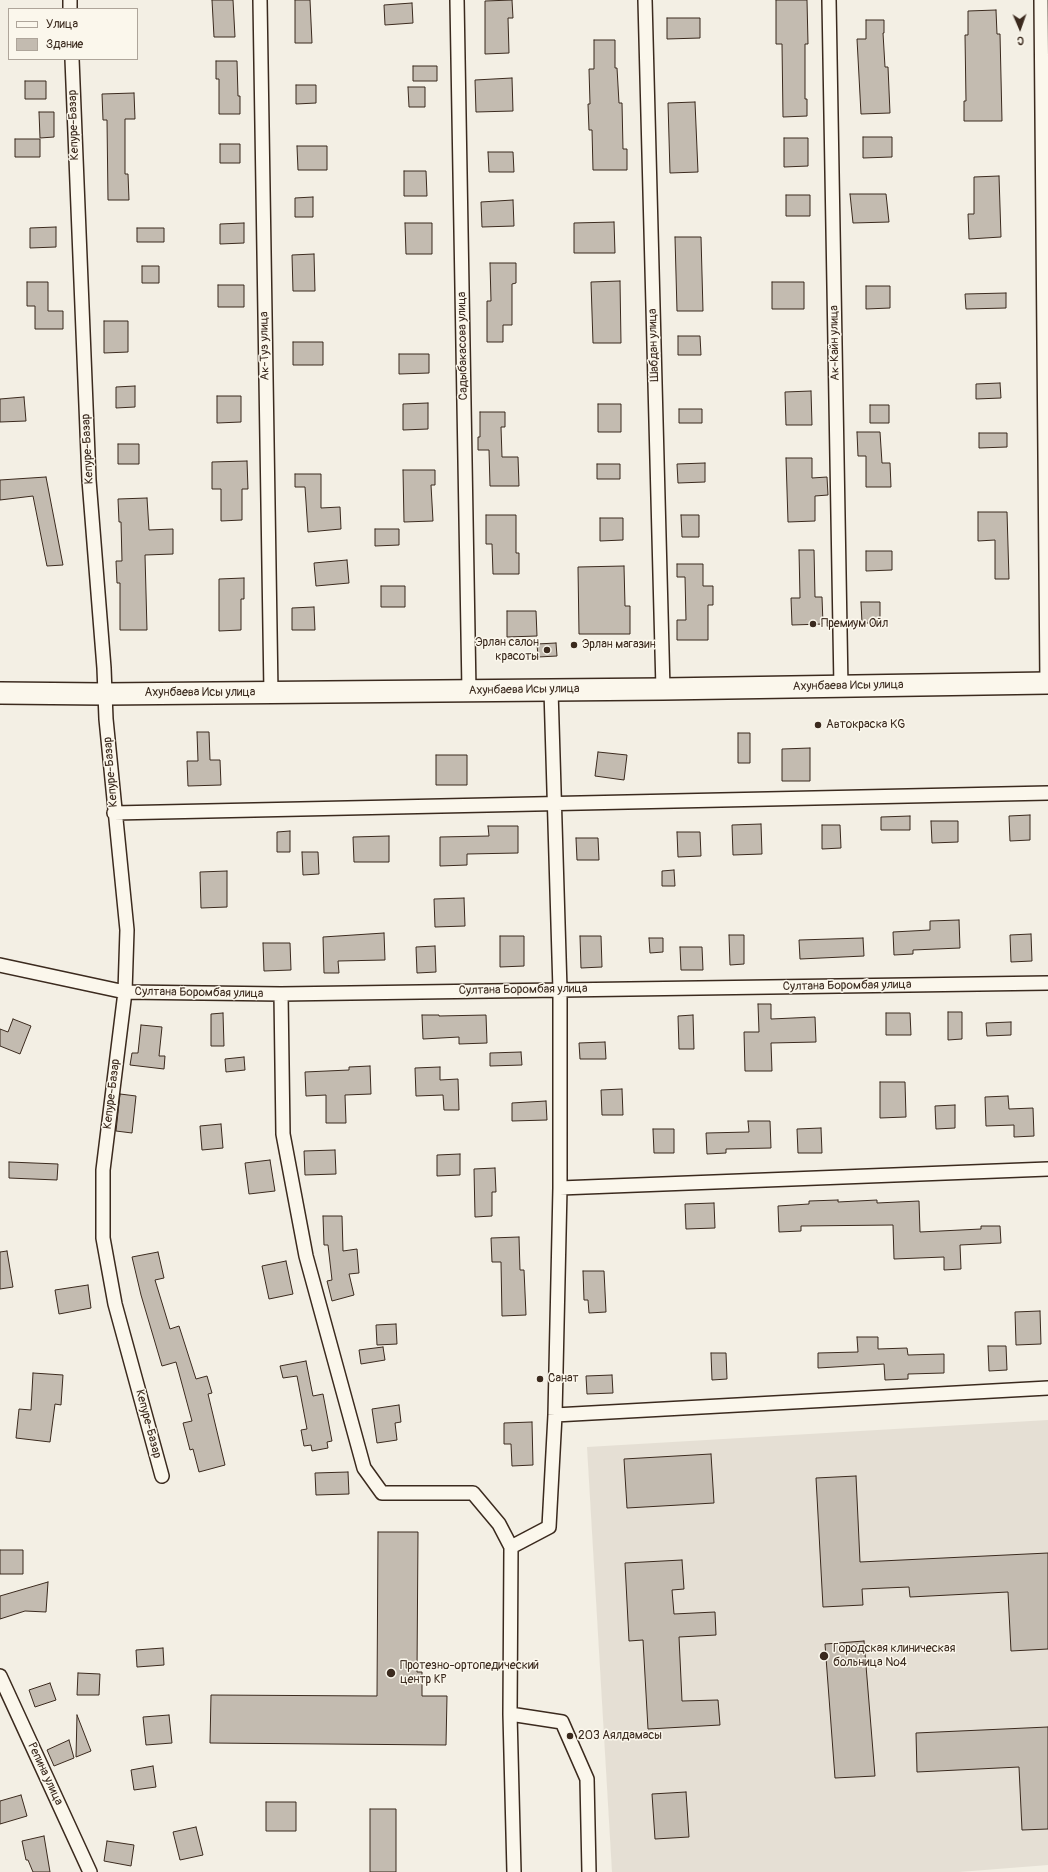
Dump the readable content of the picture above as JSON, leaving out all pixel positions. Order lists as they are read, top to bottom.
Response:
{
  "streets": {
    "main road": ["Ахунбаева Исы улица"],
    "street": [
      "Кепуре-Базар",
      "Ак-Кайн улица",
      "Шабдан улица",
      "Ак-Туз улица",
      "Садыбакасова улица",
      "Султана Боромбая улица",
      "Репина улица"
    ]
  },
  "crossings": [
    ["Кепуре-Базар", "Ахунбаева Исы улица"],
    ["Кепуре-Базар", "Султана Боромбая улица"],
    ["Ак-Кайн улица", "Ахунбаева Исы улица"],
    ["Шабдан улица", "Ахунбаева Исы улица"],
    ["Ак-Туз улица", "Ахунбаева Исы улица"],
    ["Садыбакасова улица", "Ахунбаева Исы улица"]
  ],
  "places": [
    "Премиум Ойл",
    "Эрлан магазин",
    "Эрлан салон красоты",
    "Автокраска KG",
    "Санат",
    "Городская клиническая больница №4",
    "Протезно-ортопедический центр КР",
    "203 Аялдамасы"
  ],
  "legend": ["Улица", "Здание"],
  "north": "bottom"
}
